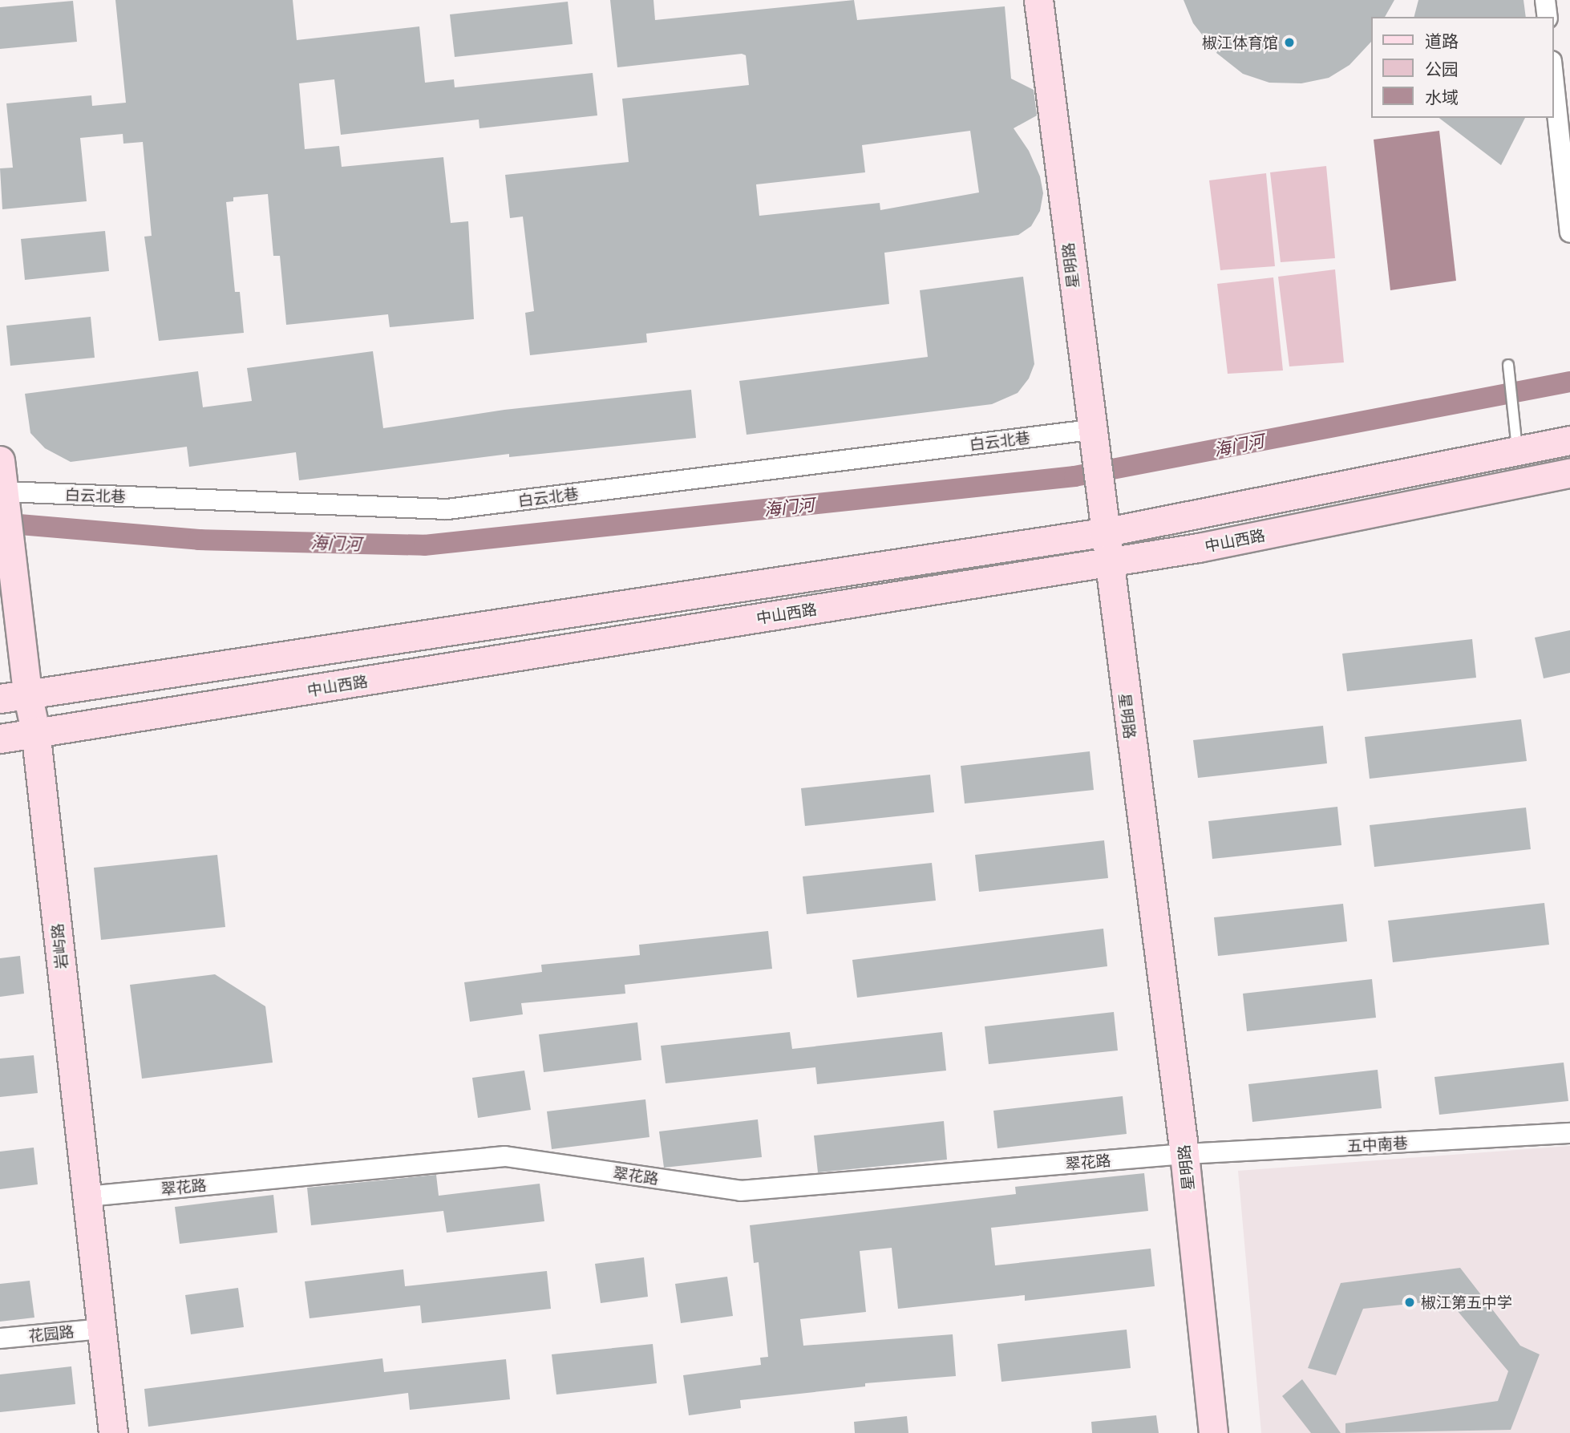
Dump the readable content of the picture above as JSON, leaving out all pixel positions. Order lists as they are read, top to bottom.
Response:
{
  "streets": {
    "main road": ["星明路", "中山西路", "岩屿路"],
    "street": [
      "白云北巷",
      "五中南巷",
      "翠花路",
      "花园路"
    ]
  },
  "crossings": [
    ["星明路", "白云北巷"],
    ["星明路", "中山西路"],
    ["星明路", "五中南巷"],
    ["星明路", "翠花路"],
    ["白云北巷", "岩屿路"],
    ["中山西路", "岩屿路"],
    ["岩屿路", "翠花路"],
    ["岩屿路", "花园路"],
    ["五中南巷", "翠花路"]
  ],
  "water": ["海门河"],
  "places": ["椒江体育馆", "椒江第五中学"],
  "legend": ["道路", "公园", "水域"]
}
